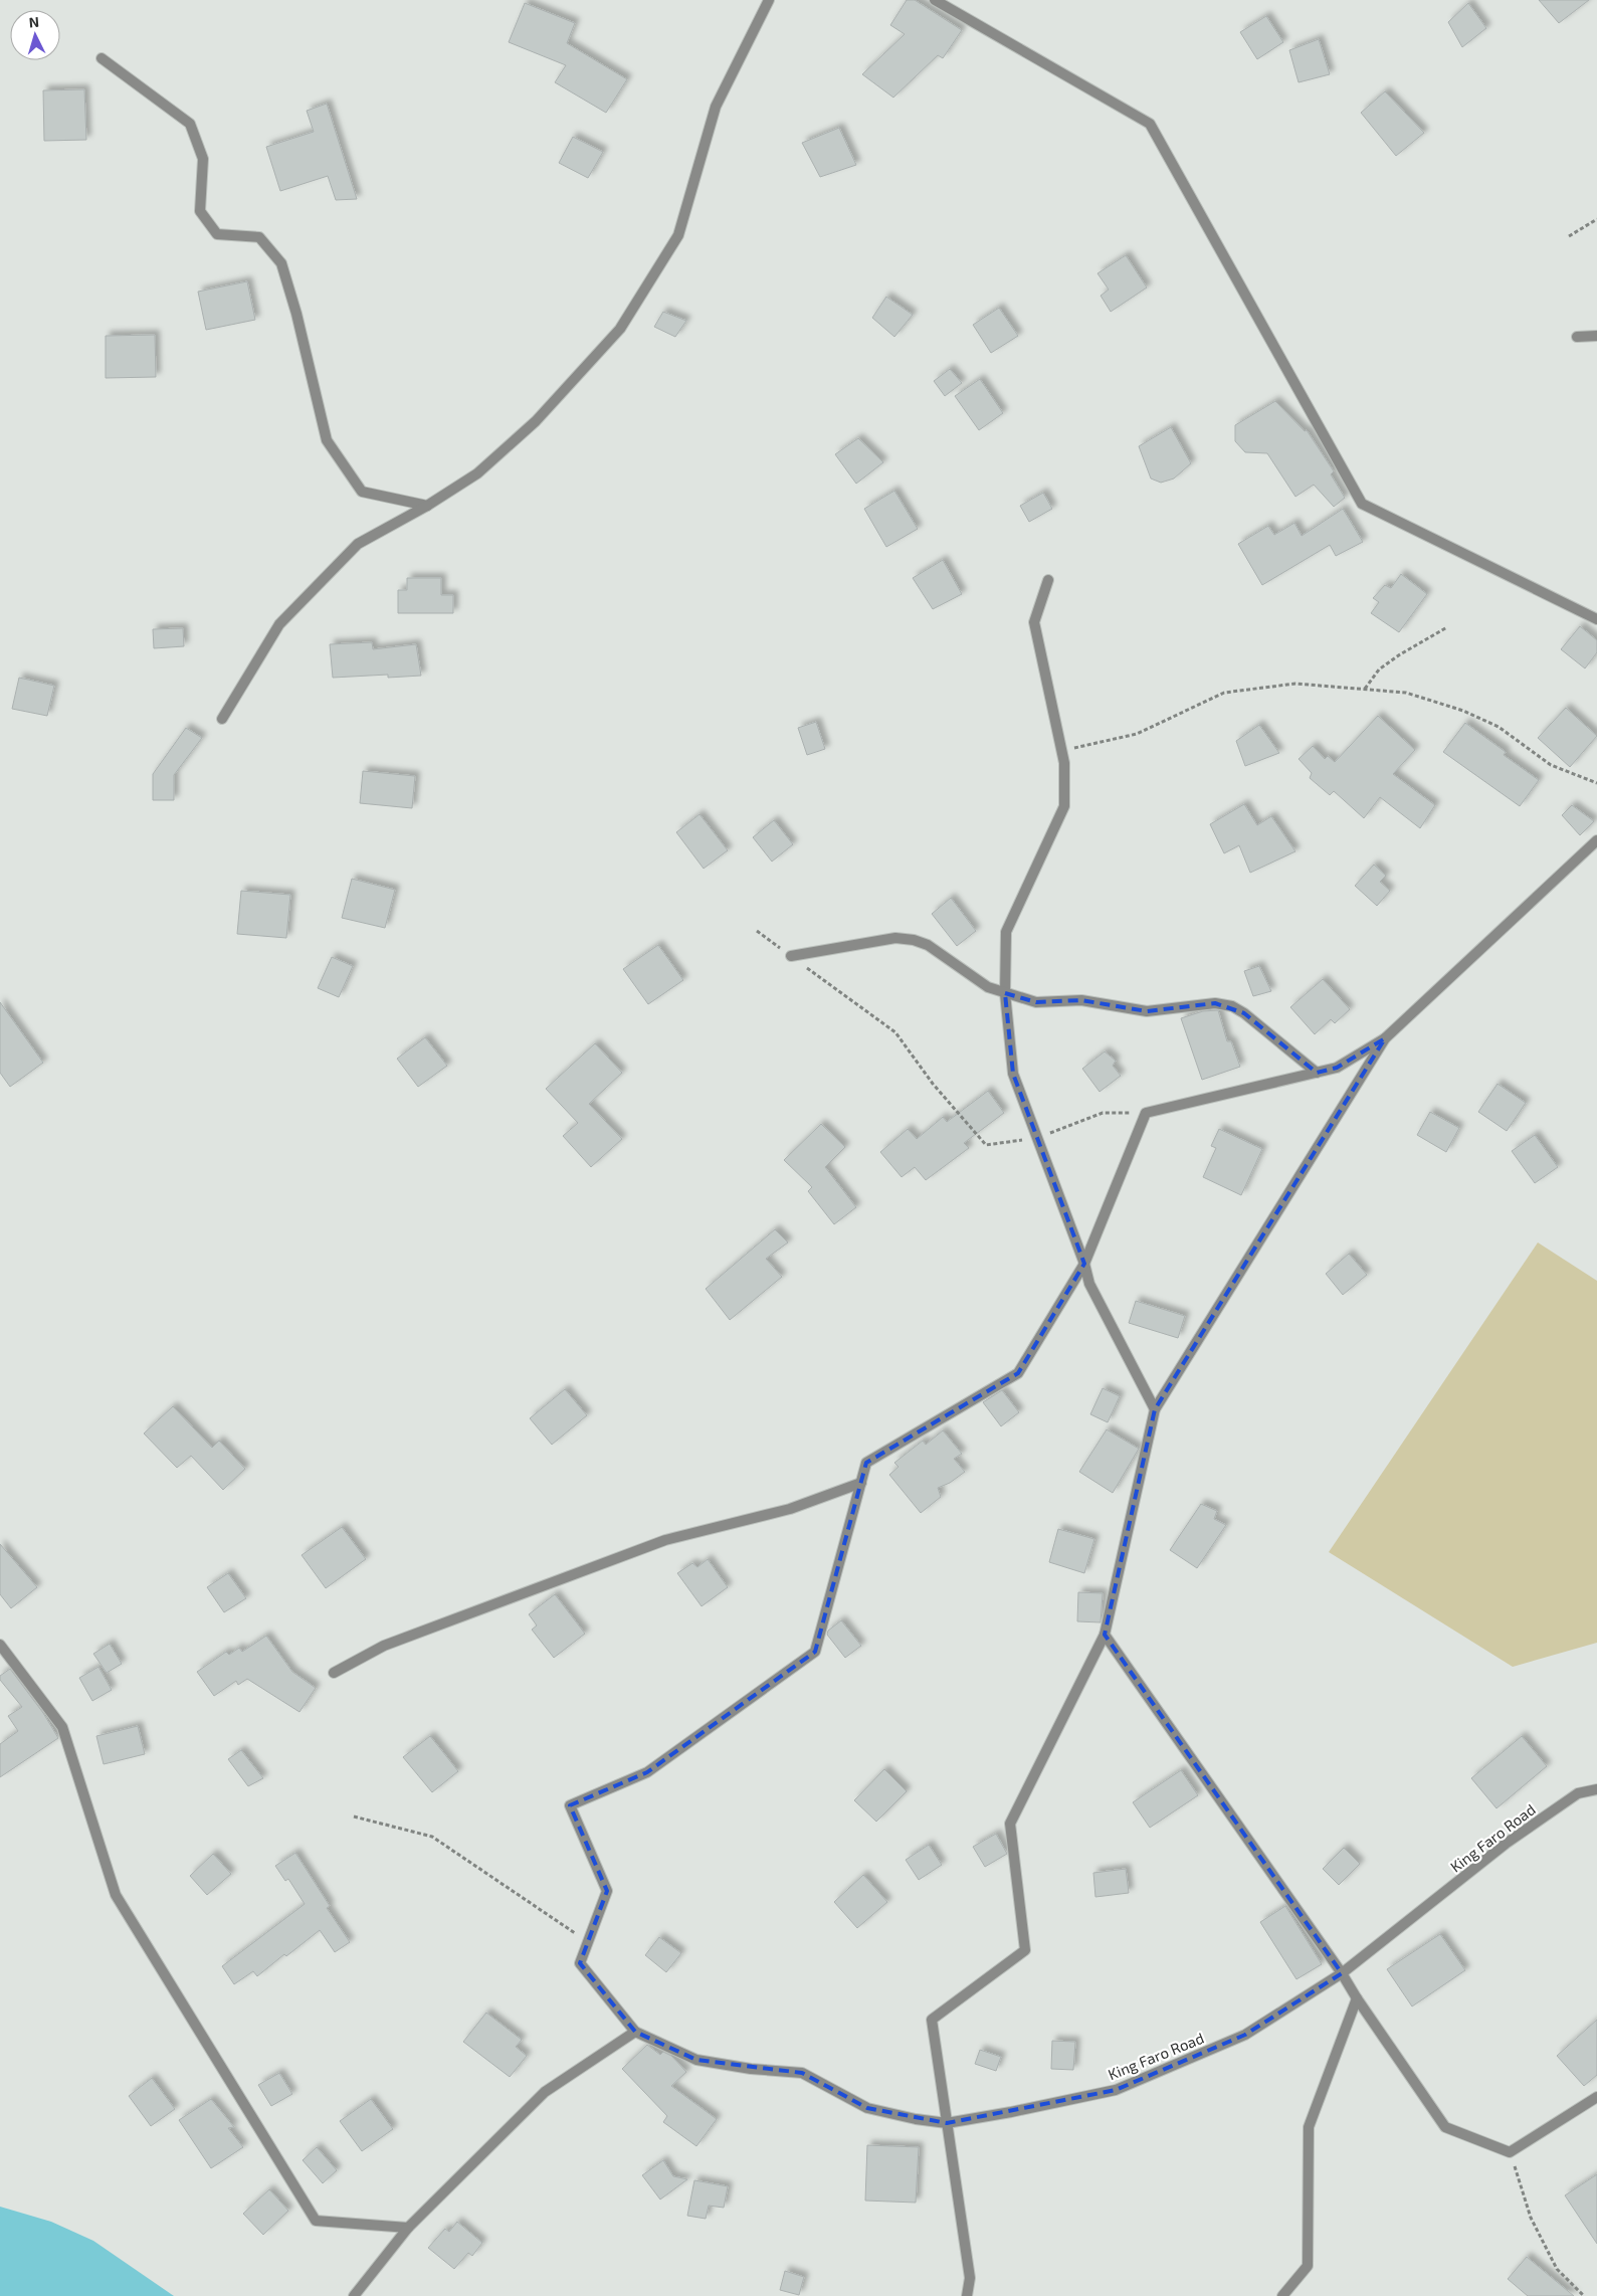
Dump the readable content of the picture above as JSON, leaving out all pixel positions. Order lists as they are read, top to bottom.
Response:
{
  "streets": {
    "street": ["King Faro Road"]
  },
  "north": "top"
}
